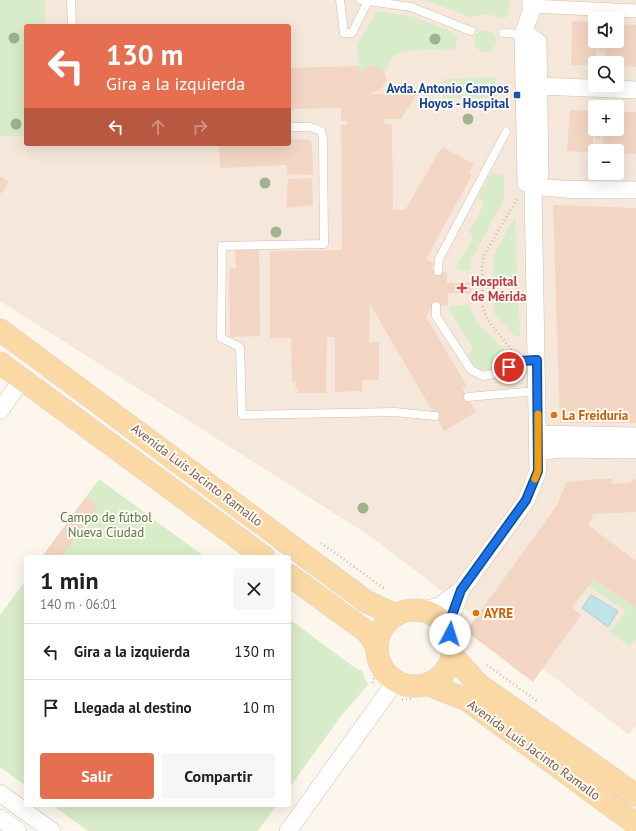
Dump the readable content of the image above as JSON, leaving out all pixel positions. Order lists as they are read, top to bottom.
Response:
{
  "streets": {
    "main road": ["Avenida Luis Jacinto Ramallo"]
  },
  "parks": ["Campo de fútbol Nueva Ciudad"],
  "places": {
    "transit": ["Avda. Antonio Campos Hoyos - Hospital"],
    "health": ["Hospital de Mérida"],
    "other": ["La Freiduría", "AYRE"]
  },
  "page": {
    "map_buttons": ["+", "−"],
    "turn": ["130 m", "Gira a la izquierda"],
    "heading": ["1 min", "140 m · 06:01"],
    "list": [
      {
        "name": "Gira a la izquierda",
        "value": "130 m"
      },
      {
        "name": "Llegada al destino",
        "value": "10 m"
      }
    ],
    "buttons": ["Salir", "Compartir"]
  }
}
